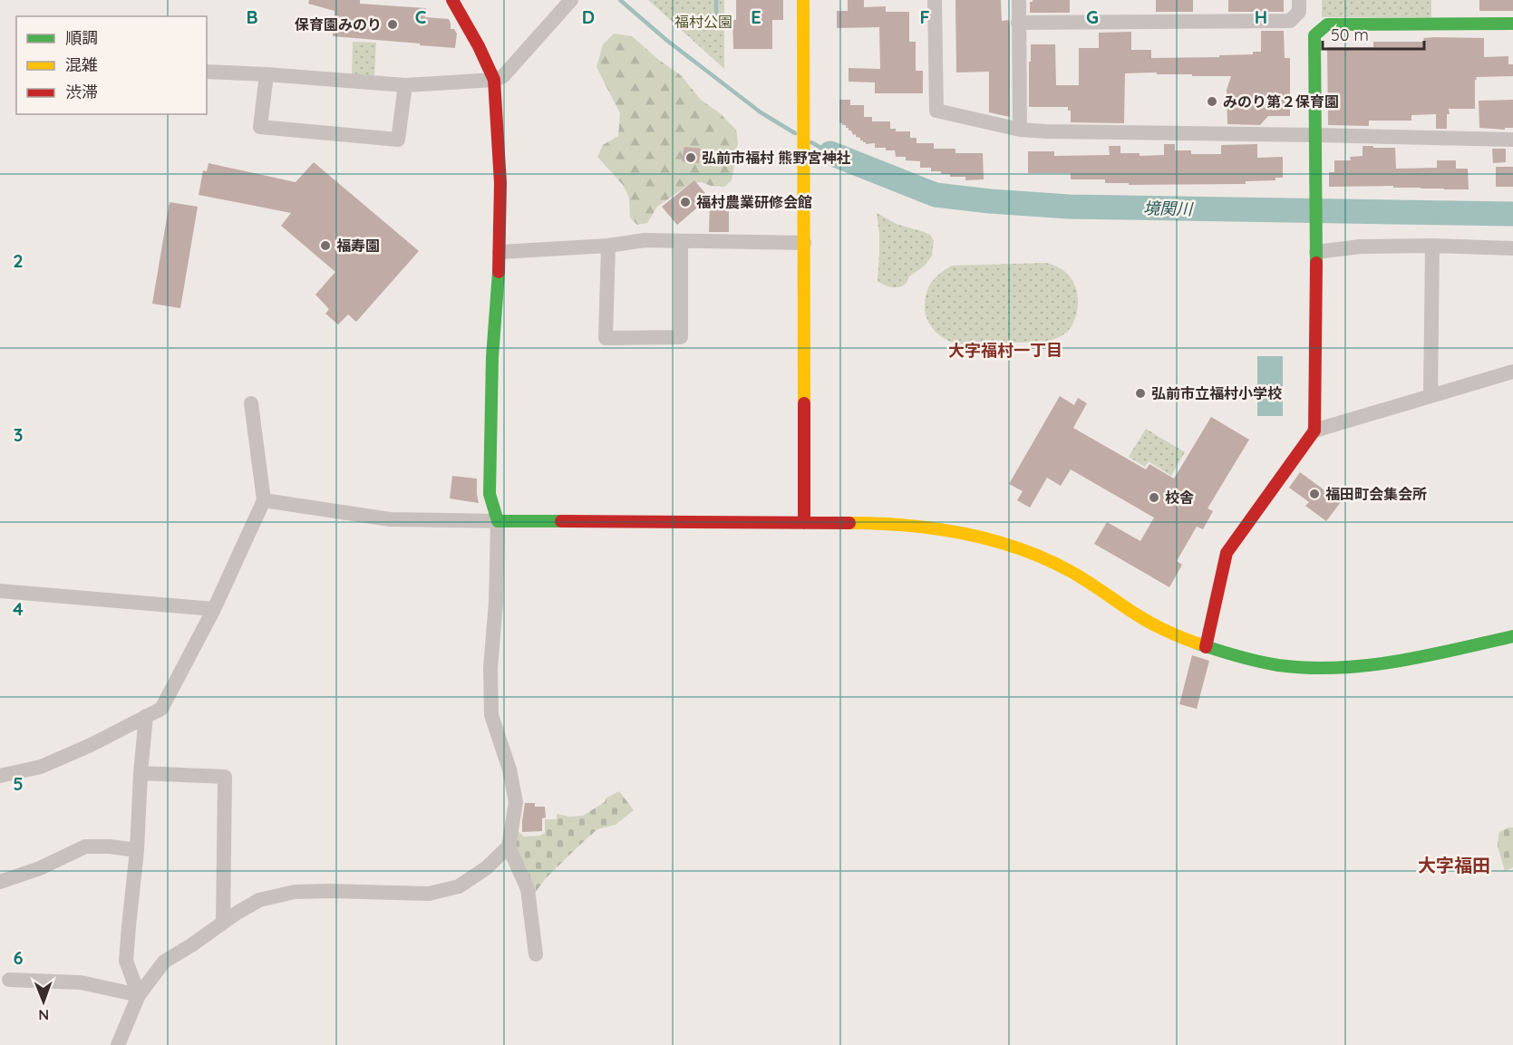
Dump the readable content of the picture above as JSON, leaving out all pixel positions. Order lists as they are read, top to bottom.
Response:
{
  "districts": ["大字福村一丁目", "大字福田"],
  "water": ["境関川"],
  "parks": ["福村公園"],
  "places": [
    "保育園みのり",
    "みのり第２保育園",
    "弘前市福村 熊野宮神社",
    "福村農業研修会館",
    "福寿園",
    "弘前市立福村小学校",
    "福田町会集会所",
    "校舎"
  ],
  "legend": ["順調", "混雑", "渋滞"],
  "scale_bar": "50 m",
  "north": "bottom",
  "grid": {
    "columns": [
      "B",
      "C",
      "D",
      "E",
      "F",
      "G",
      "H"
    ],
    "rows": [
      "2",
      "3",
      "4",
      "5",
      "6"
    ]
  }
}
